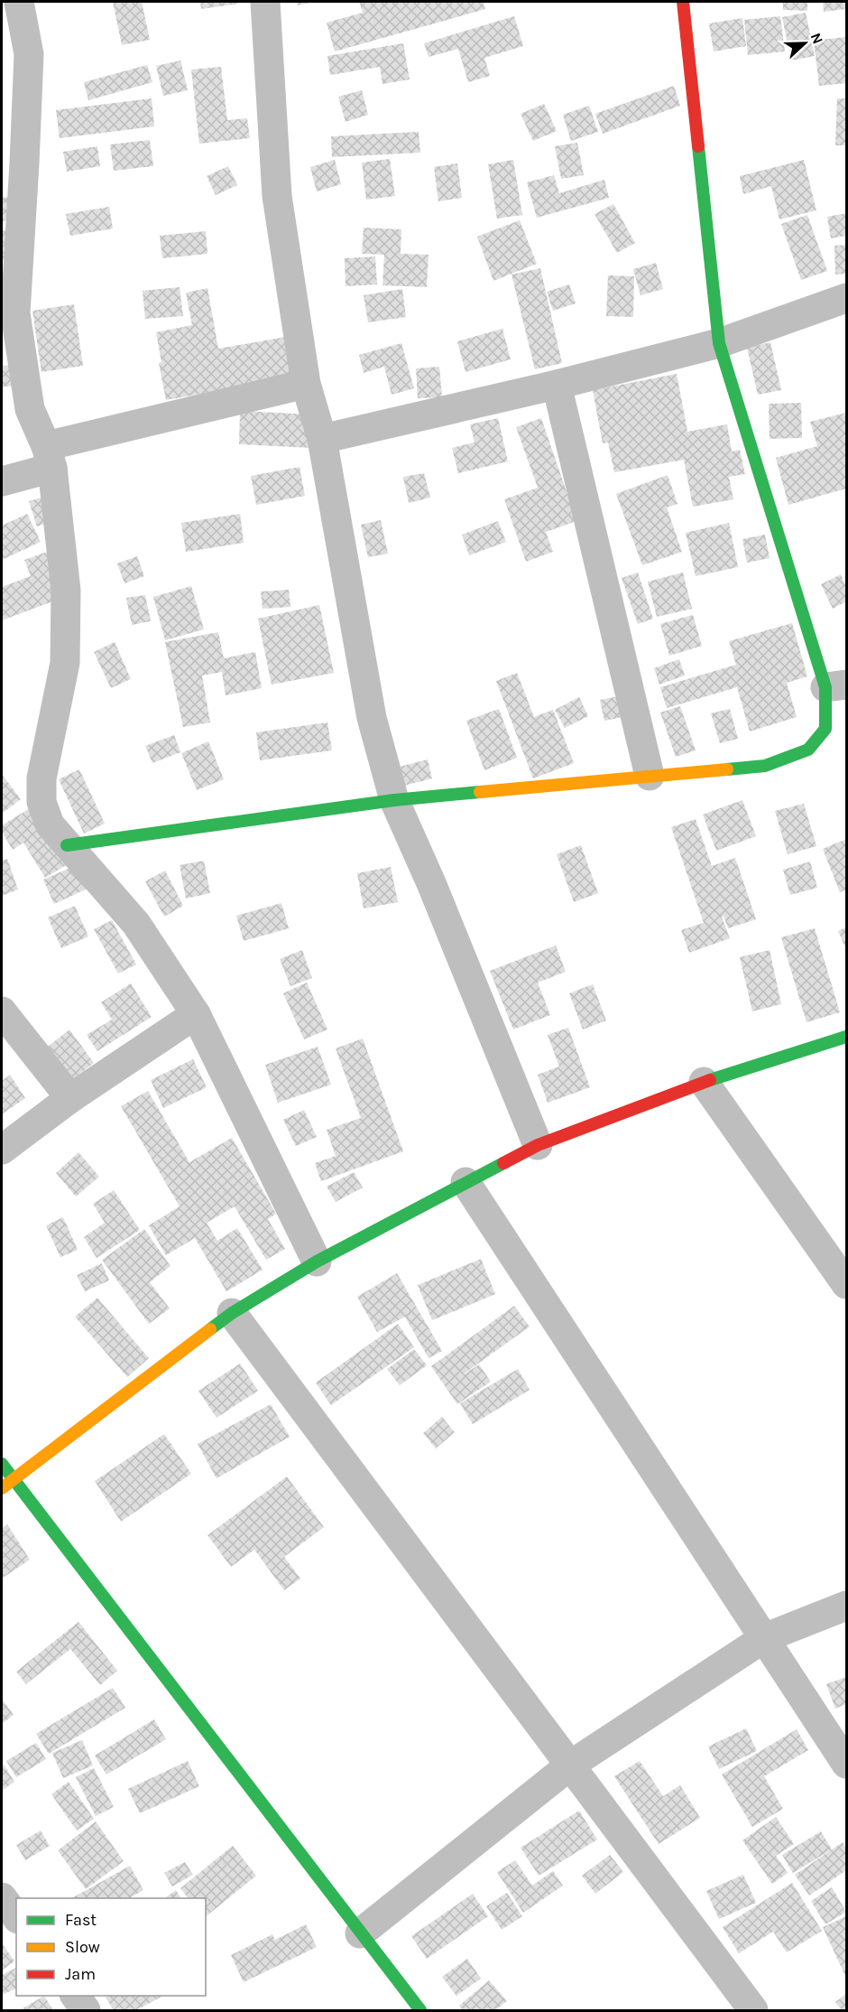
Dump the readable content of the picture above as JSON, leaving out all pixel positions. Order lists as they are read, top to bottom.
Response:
{
  "legend": ["Fast", "Slow", "Jam"],
  "north": "right"
}
